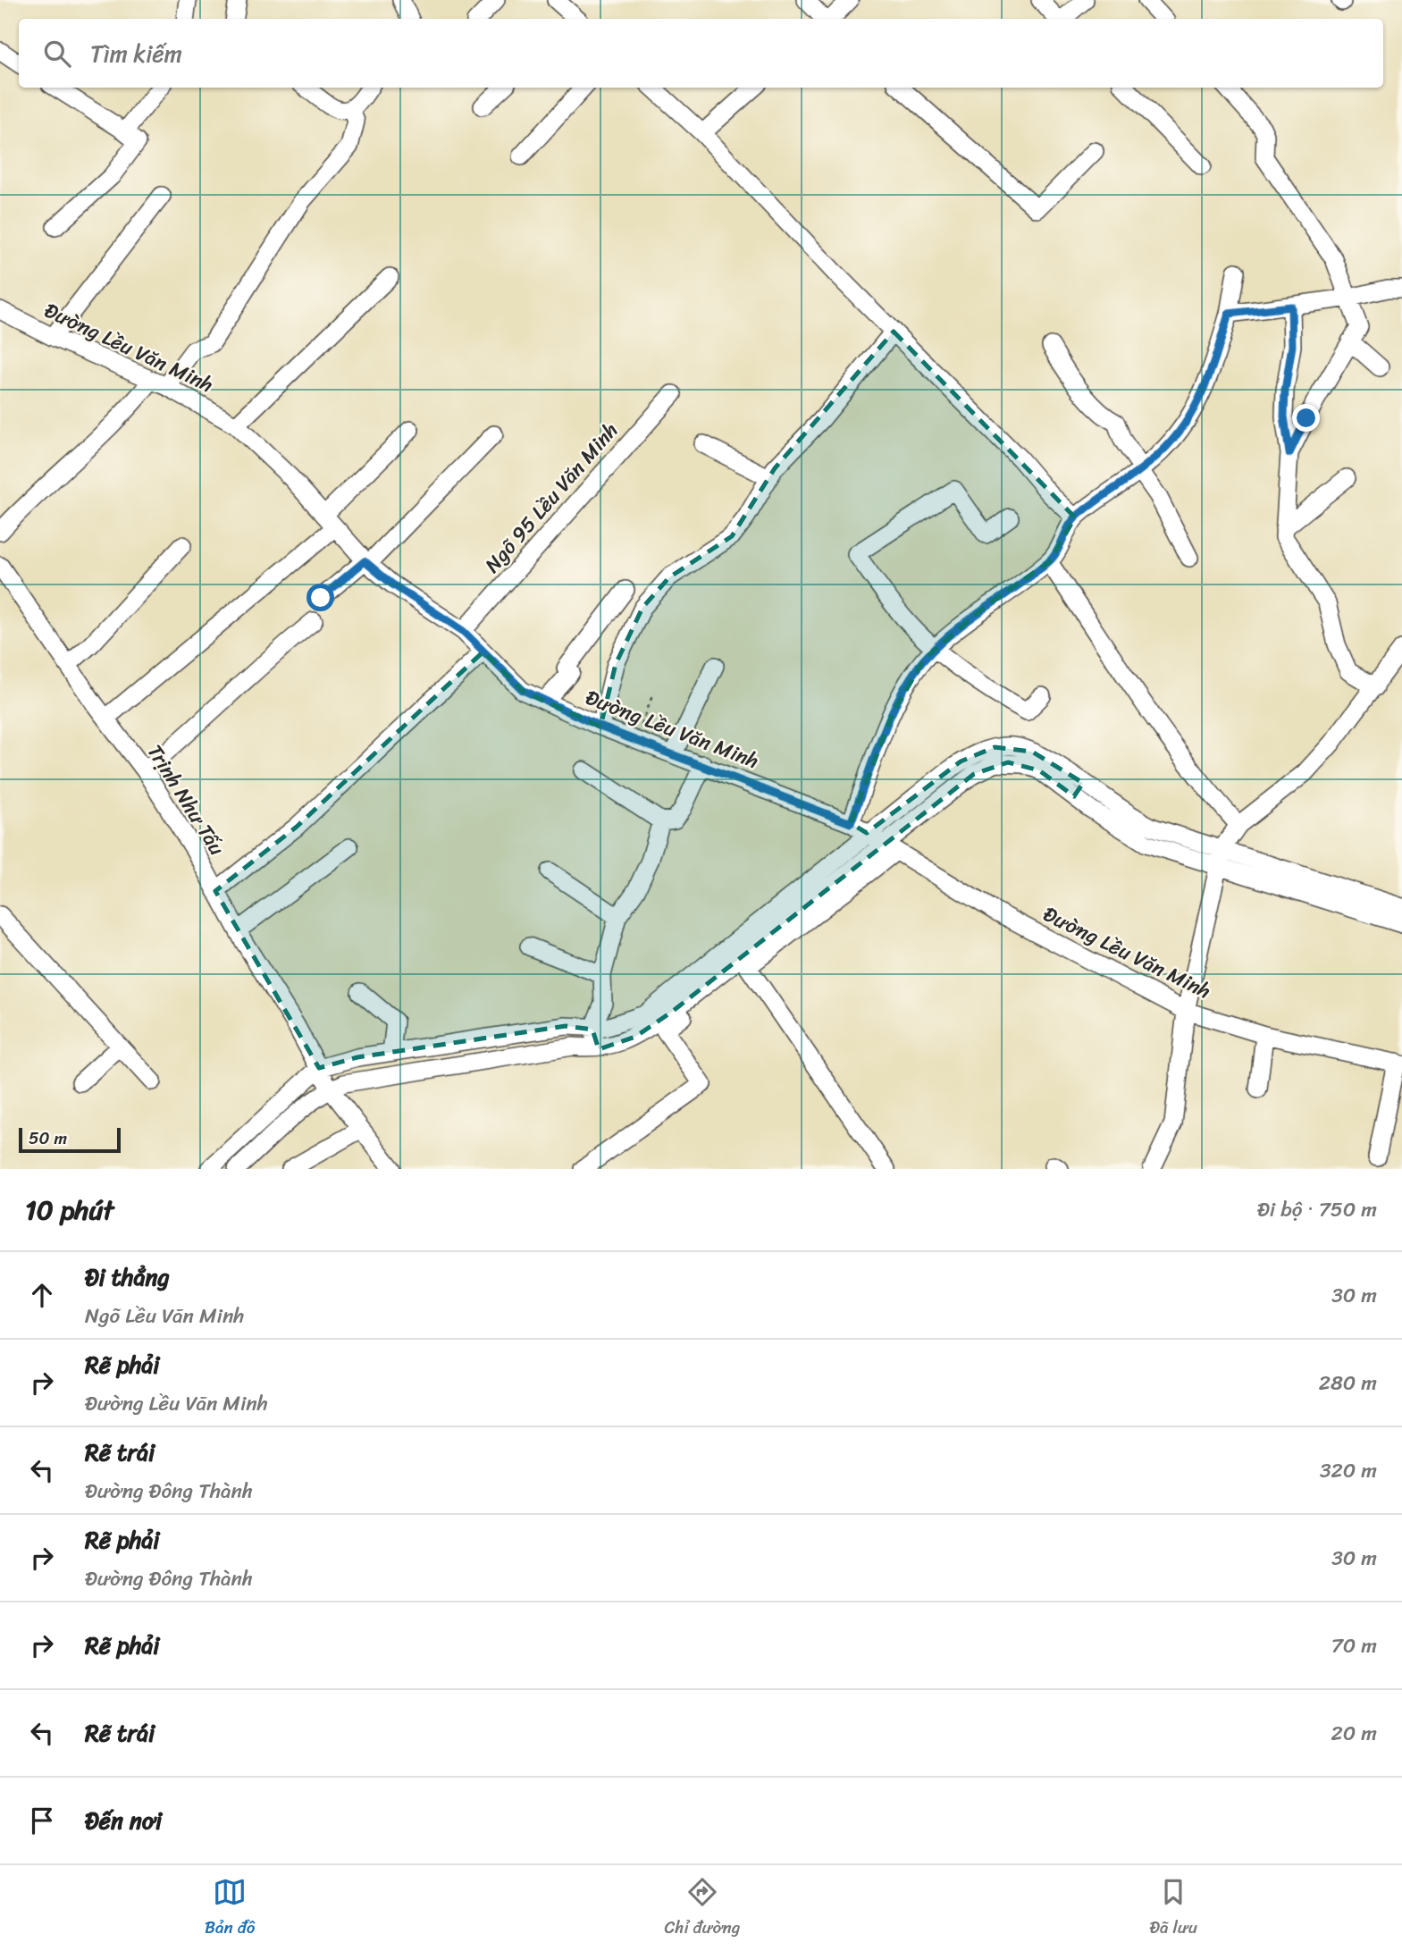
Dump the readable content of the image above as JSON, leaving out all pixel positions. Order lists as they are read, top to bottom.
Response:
{
  "streets": {
    "street": ["Đường Lều Văn Minh", "Ngõ 95 Lều Văn Minh", "Trịnh Như Tấu"]
  },
  "crossings": [
    ["Đường Lều Văn Minh", "Ngõ 95 Lều Văn Minh"]
  ],
  "scale_bar": "50 m",
  "page": {
    "search": "Tìm kiếm",
    "scale": "50 m",
    "heading": ["10 phút", "Đi bộ · 750 m"],
    "list": [
      ["Đi thẳng", "Ngõ Lều Văn Minh", "30 m"],
      ["Rẽ phải", "Đường Lều Văn Minh", "280 m"],
      ["Rẽ trái", "Đường Đông Thành", "320 m"],
      ["Rẽ phải", "Đường Đông Thành", "30 m"],
      ["Rẽ phải", "70 m"],
      ["Rẽ trái", "20 m"],
      "Đến nơi"
    ],
    "nav": ["Bản đồ", "Chỉ đường", "Đã lưu"]
  }
}
